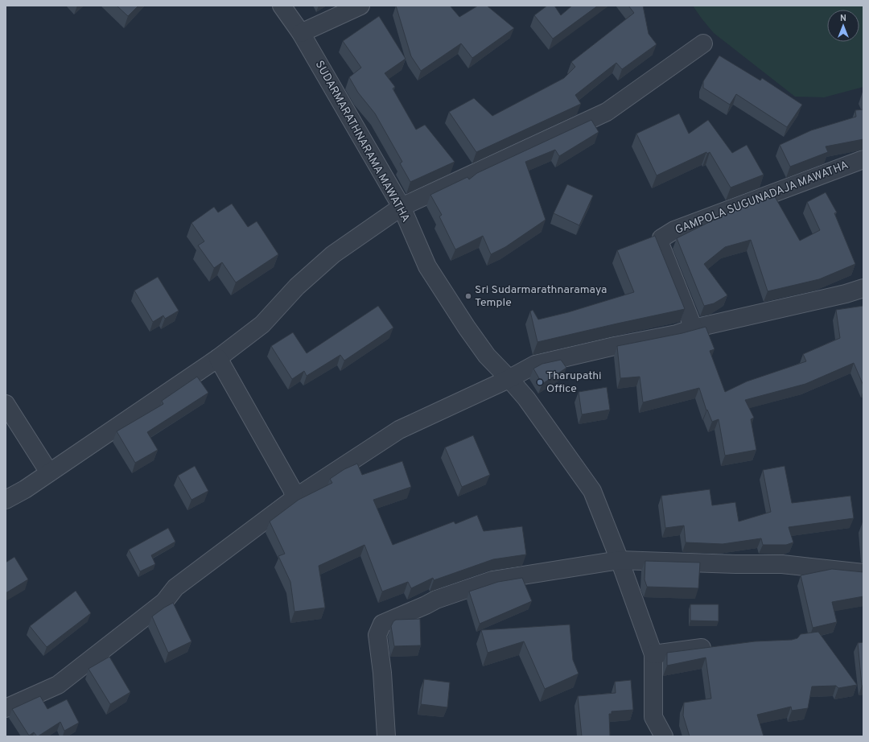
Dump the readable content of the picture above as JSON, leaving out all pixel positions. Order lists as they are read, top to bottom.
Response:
{
  "streets": {
    "street": ["SUDARMARATHNARAMA MAWATHA", "GAMPOLA SUGUNADAJA MAWATHA"]
  },
  "places": ["Sri Sudarmarathnaramaya Temple", "Tharupathi Office"],
  "north": "top"
}
